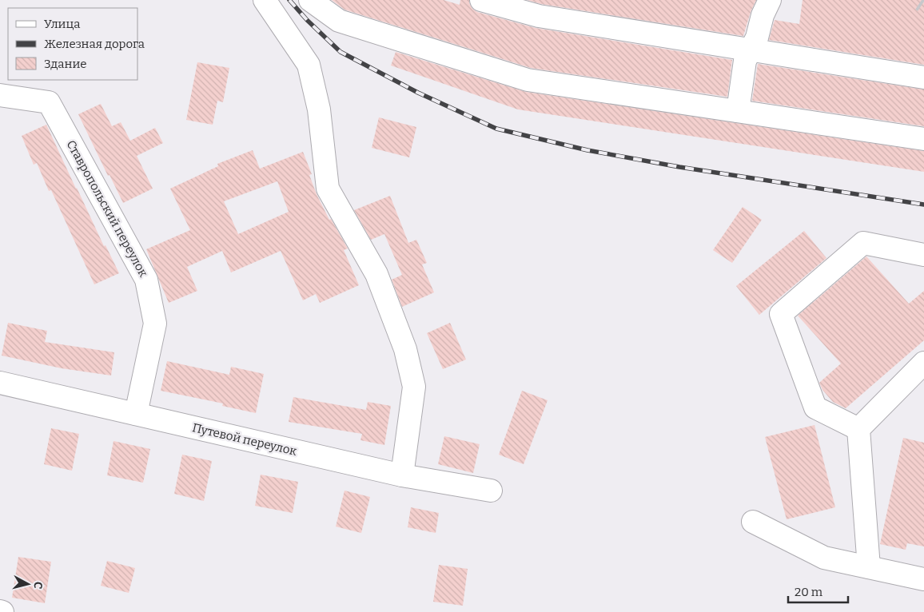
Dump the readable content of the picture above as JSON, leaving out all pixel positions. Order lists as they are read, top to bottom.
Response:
{
  "streets": {
    "street": ["Ставропольский переулок", "Путевой переулок"]
  },
  "crossings": [
    ["Ставропольский переулок", "Путевой переулок"]
  ],
  "legend": ["Улица", "Железная дорога", "Здание"],
  "scale_bar": "20 m",
  "north": "right"
}
